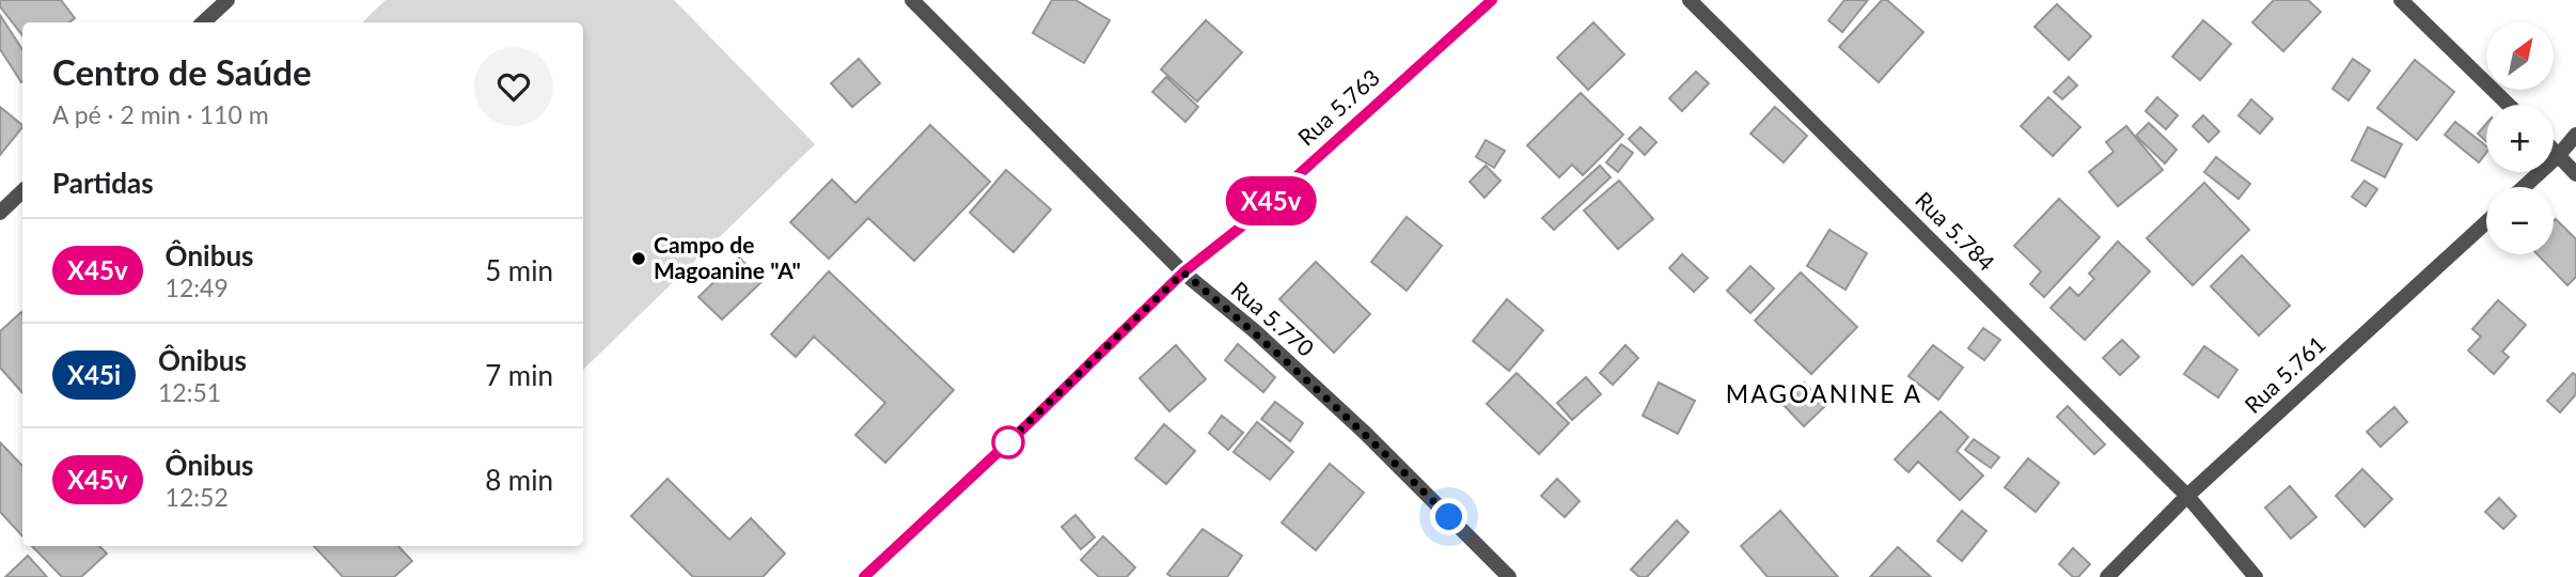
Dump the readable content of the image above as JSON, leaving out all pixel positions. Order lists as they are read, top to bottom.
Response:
{
  "streets": {
    "street": [
      "Rua 5.763",
      "Rua 5.784",
      "Rua 5.770",
      "Rua 5.761"
    ]
  },
  "crossings": [
    ["Rua 5.763", "Rua 5.770"],
    ["Rua 5.784", "Rua 5.761"]
  ],
  "districts": ["MAGOANINE A"],
  "places": ["Campo de Magoanine \"A\""],
  "lines": ["bus line X45v"],
  "north": "top right",
  "page": {
    "on_map": "X45v",
    "map_buttons": ["+", "−"],
    "heading": [
      ["Centro de Saúde", "A pé · 2 min · 110 m"],
      "Partidas"
    ],
    "list": [
      {
        "mark": "X45v",
        "name": "Ônibus",
        "note": "12:49",
        "value": "5 min"
      },
      {
        "mark": "X45i",
        "name": "Ônibus",
        "note": "12:51",
        "value": "7 min"
      },
      {
        "mark": "X45v",
        "name": "Ônibus",
        "note": "12:52",
        "value": "8 min"
      }
    ]
  }
}
